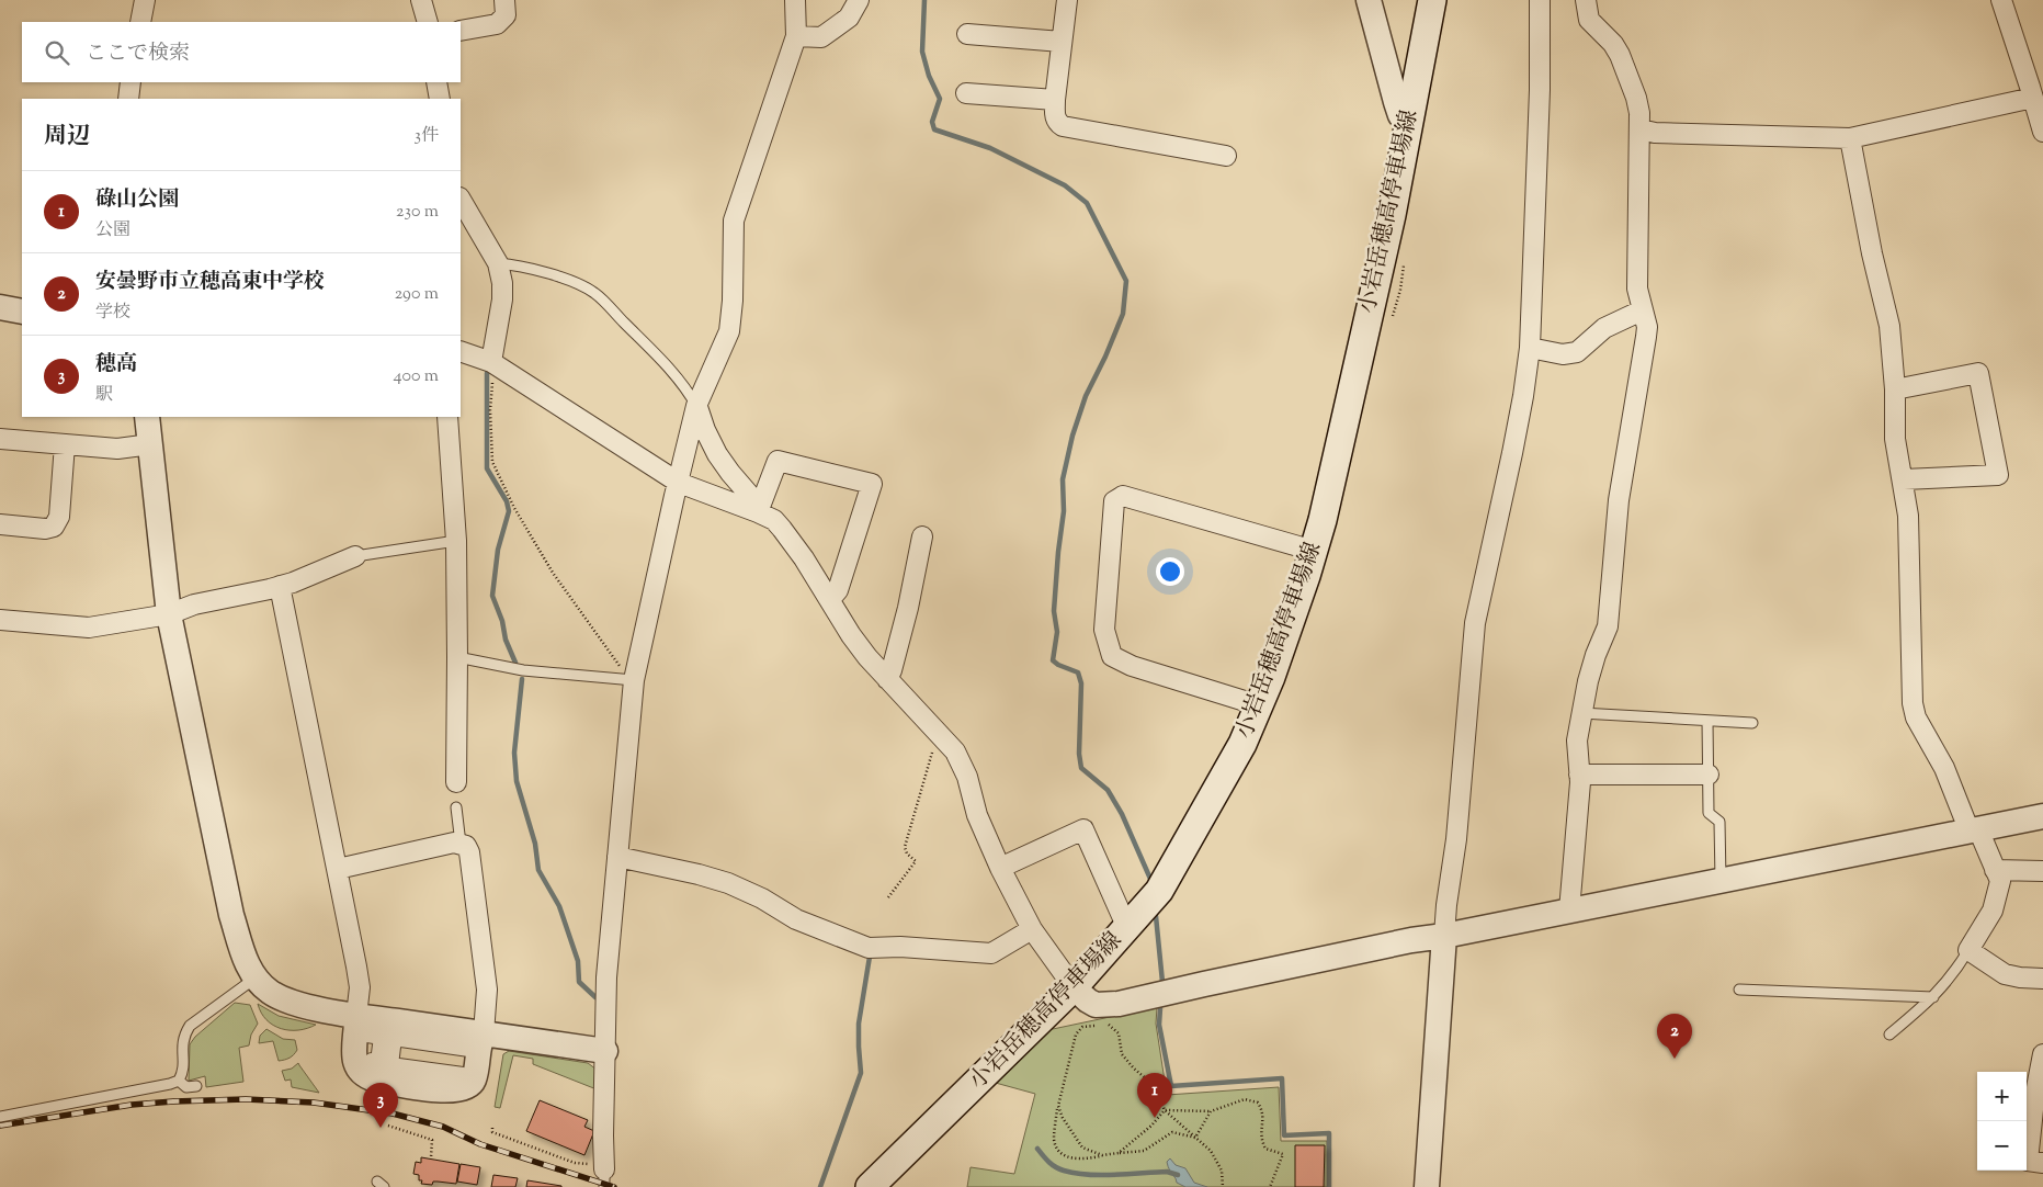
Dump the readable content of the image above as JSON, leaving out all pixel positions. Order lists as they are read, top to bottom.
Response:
{
  "streets": {
    "main road": ["小岩岳穂高停車場線"]
  },
  "page": {
    "search": "ここで検索",
    "heading": ["周辺", "3件"],
    "list": [
      {
        "mark": "1",
        "name": "碌山公園",
        "note": "公園",
        "value": "230 m"
      },
      {
        "mark": "2",
        "name": "安曇野市立穂高東中学校",
        "note": "学校",
        "value": "290 m"
      },
      {
        "mark": "3",
        "name": "穂高",
        "note": "駅",
        "value": "400 m"
      }
    ],
    "pins": ["2", "1", "3"],
    "map_buttons": ["+", "−"]
  }
}
